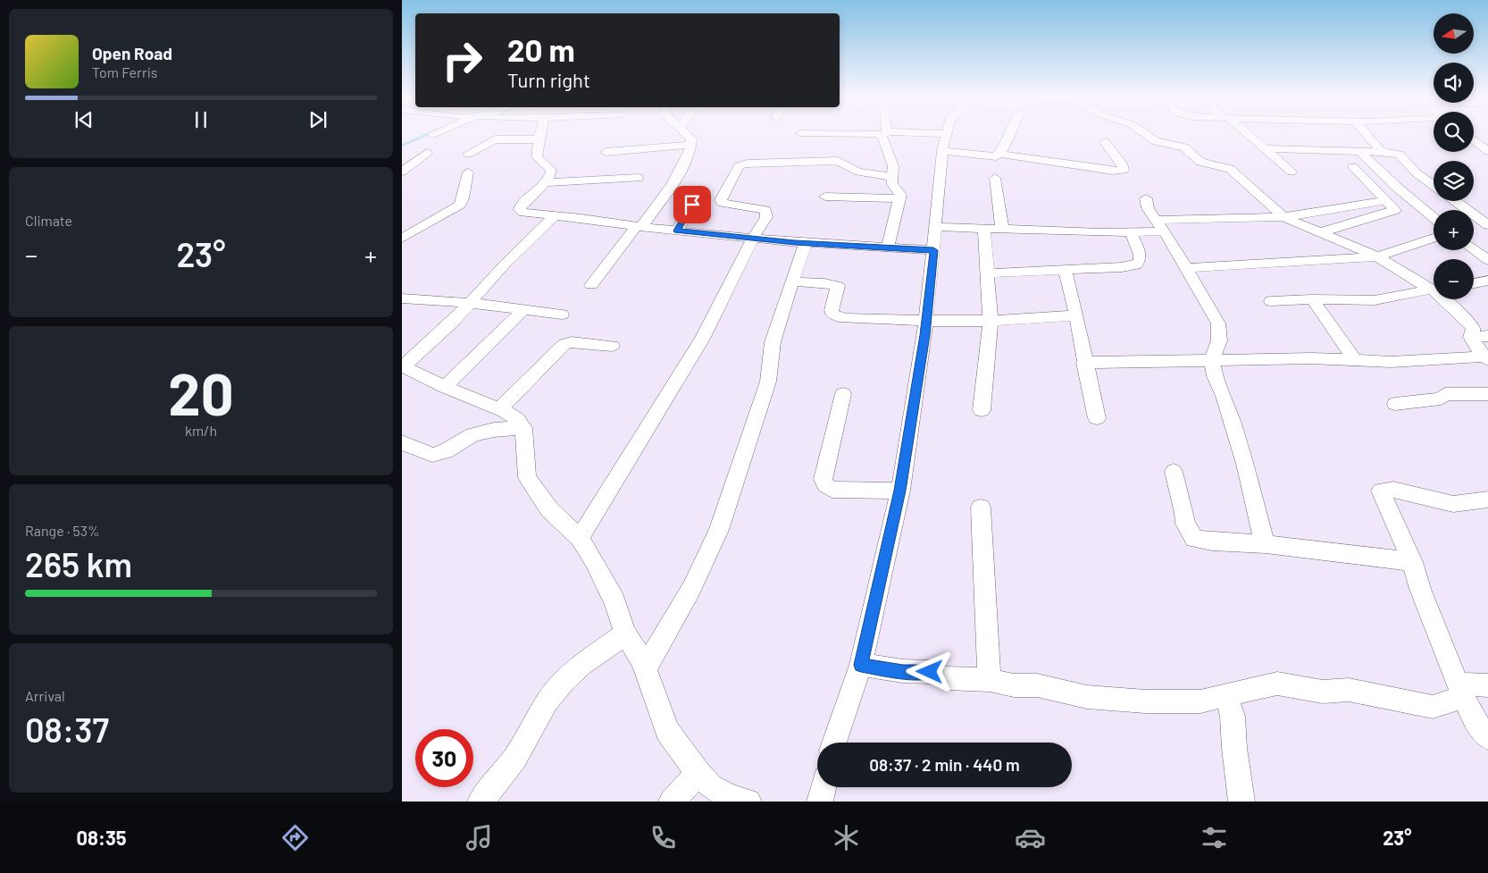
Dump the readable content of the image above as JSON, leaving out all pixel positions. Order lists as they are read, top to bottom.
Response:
{
  "north": "left",
  "page": {
    "map_buttons": ["+", "−"],
    "turn": ["20 m", "Turn right"],
    "song": ["Open Road", "Tom Ferris"],
    "tile": [
      "Climate",
      ["20", "km/h"],
      ["Range · 53%", "265 km"],
      ["Arrival", "08:37"]
    ],
    "heat": ["−", "23°", "+"],
    "limit": "30",
    "trip": "08:37 · 2 min · 440 m",
    "tabs": ["08:35", "23°"]
  }
}
